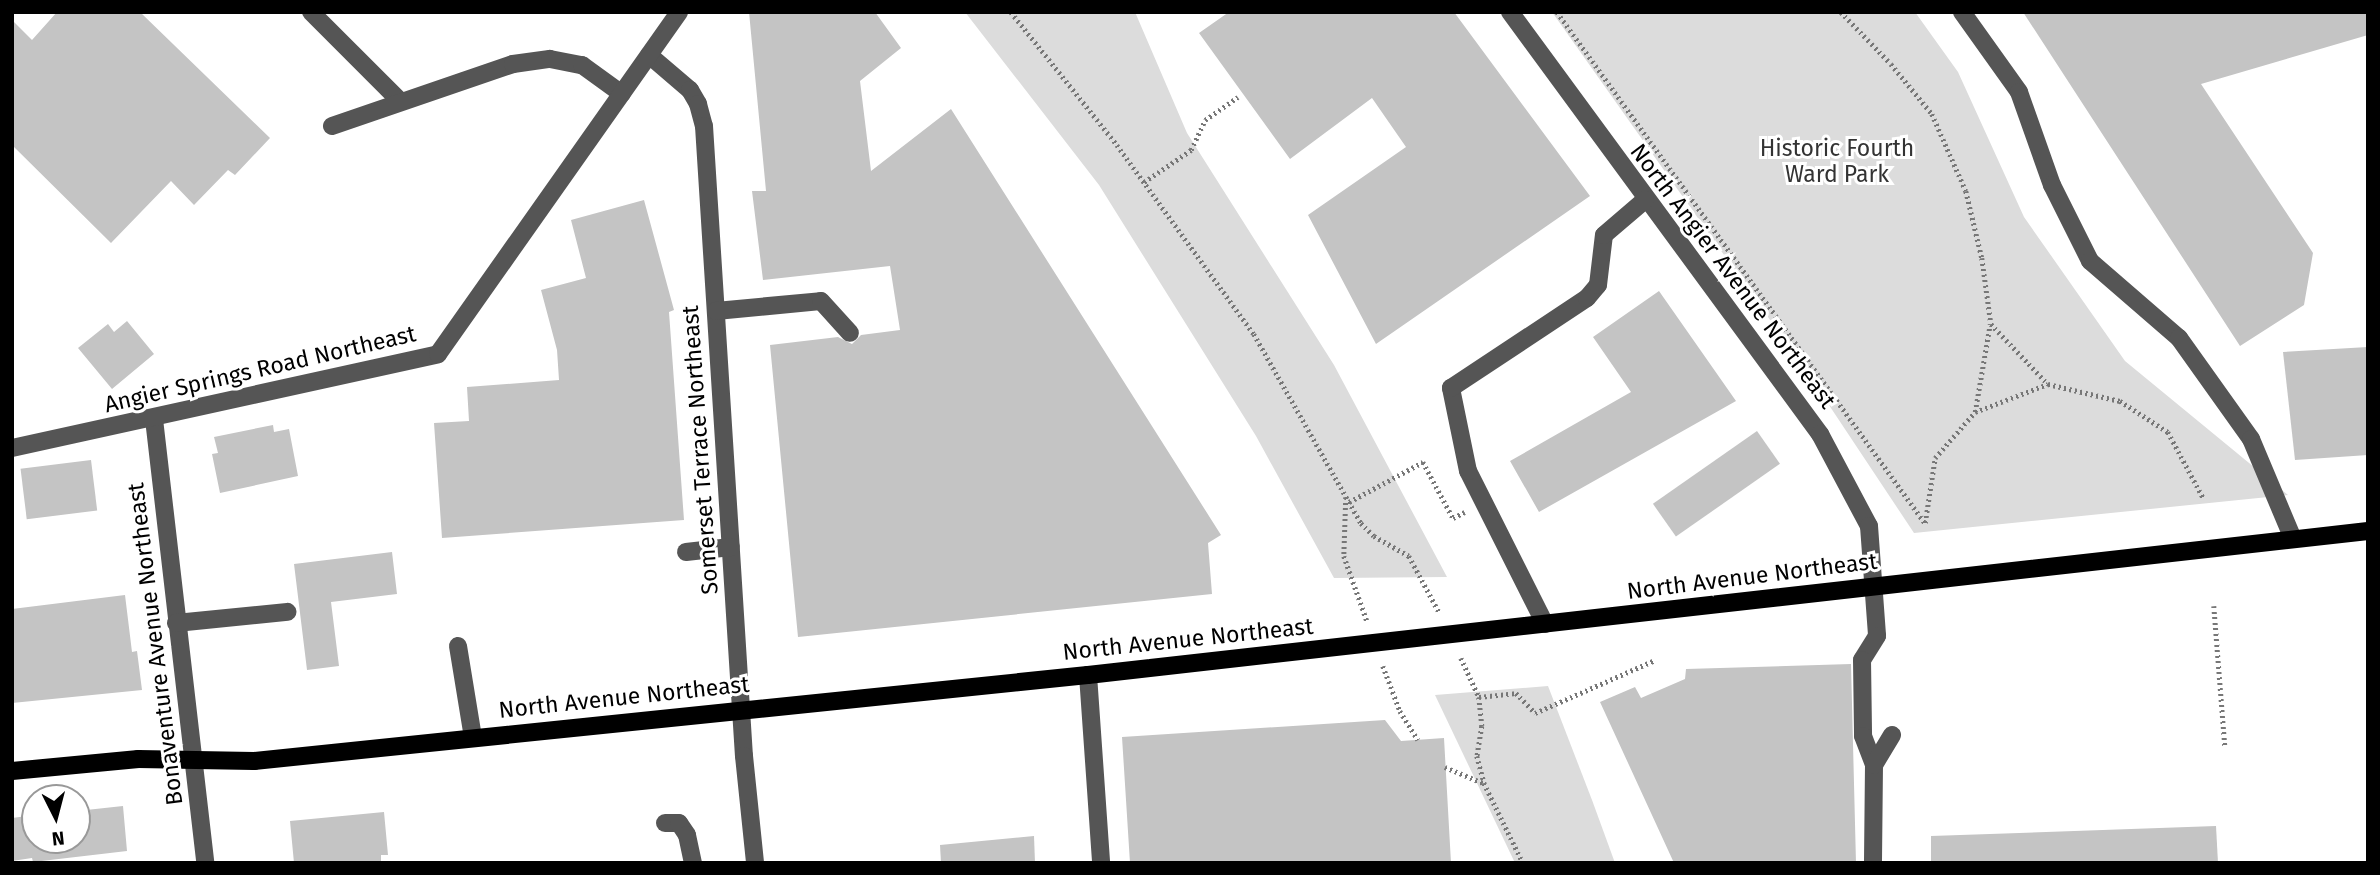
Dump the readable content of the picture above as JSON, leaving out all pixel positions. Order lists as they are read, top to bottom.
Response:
{
  "streets": {
    "main road": ["North Avenue Northeast"],
    "street": [
      "North Angier Avenue Northeast",
      "Angier Springs Road Northeast",
      "Somerset Terrace Northeast",
      "Bonaventure Avenue Northeast"
    ]
  },
  "crossings": [
    ["North Angier Avenue Northeast", "North Avenue Northeast"],
    ["Angier Springs Road Northeast", "Somerset Terrace Northeast"],
    ["Angier Springs Road Northeast", "Bonaventure Avenue Northeast"],
    ["Somerset Terrace Northeast", "North Avenue Northeast"],
    ["North Avenue Northeast", "Bonaventure Avenue Northeast"]
  ],
  "parks": ["Historic Fourth Ward Park"],
  "north": "bottom"
}
